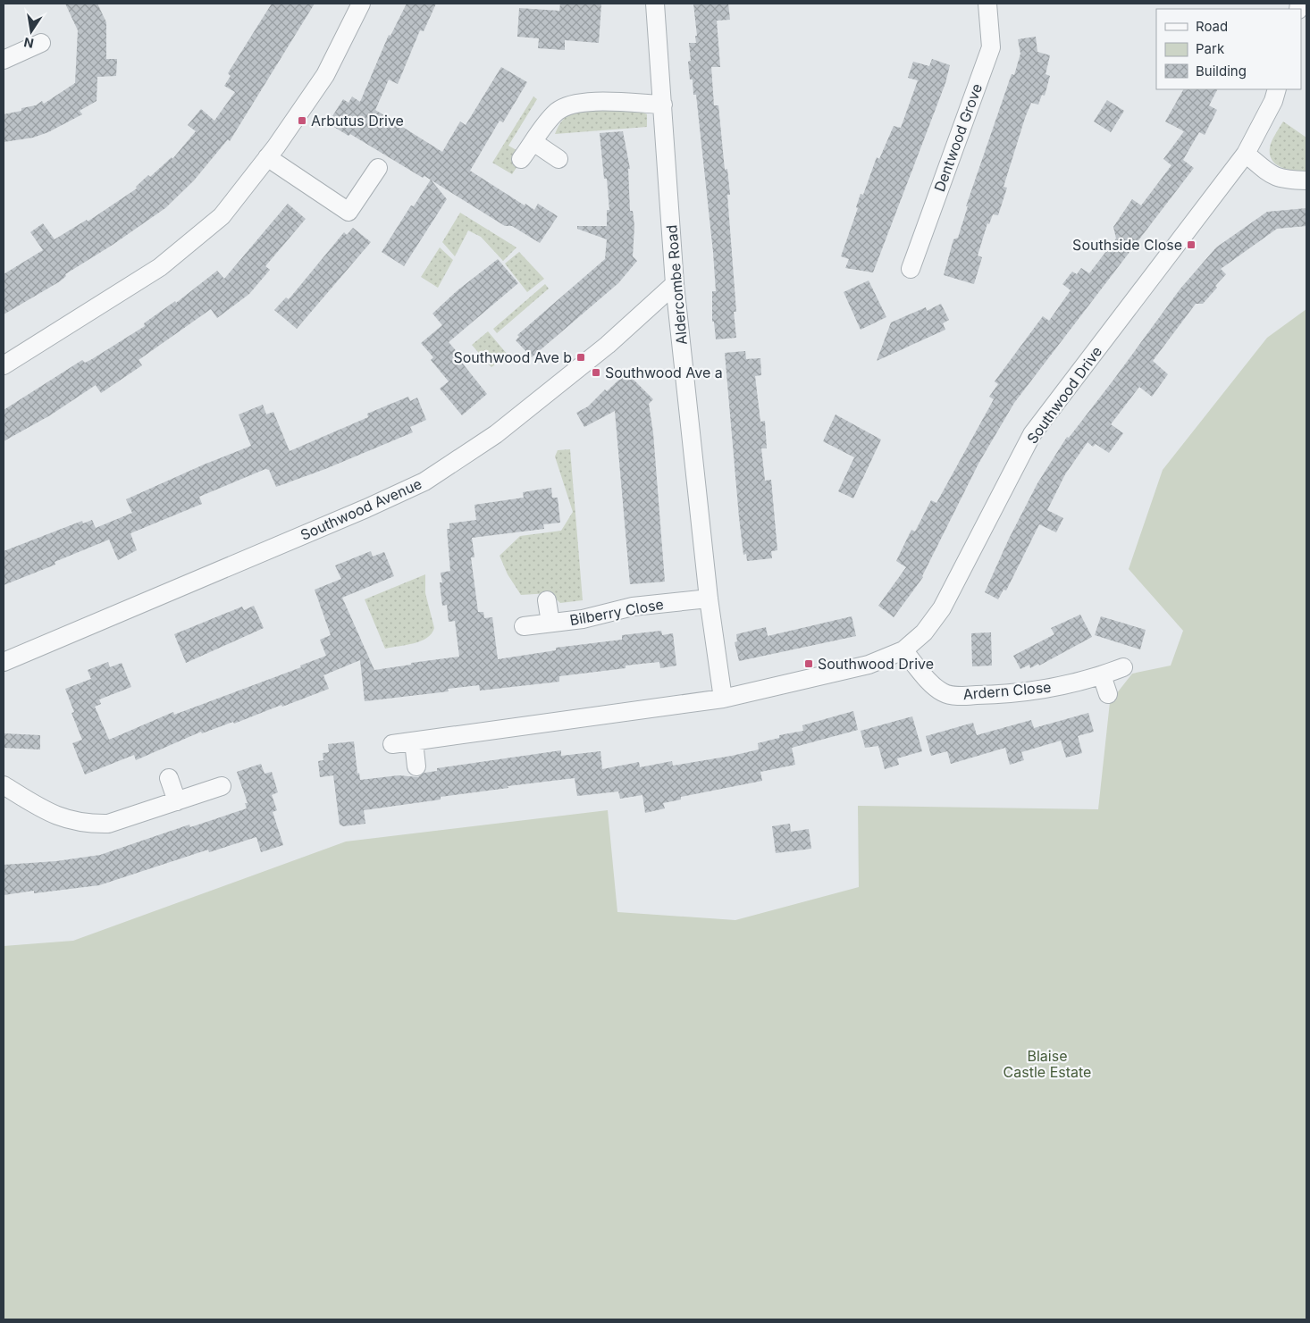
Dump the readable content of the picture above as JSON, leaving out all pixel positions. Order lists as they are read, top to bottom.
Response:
{
  "streets": {
    "street": [
      "Dentwood Grove",
      "Aldercombe Road",
      "Southwood Drive",
      "Southwood Avenue",
      "Bilberry Close",
      "Ardern Close"
    ]
  },
  "crossings": [
    ["Aldercombe Road", "Southwood Drive"],
    ["Aldercombe Road", "Southwood Avenue"],
    ["Aldercombe Road", "Bilberry Close"],
    ["Southwood Drive", "Ardern Close"]
  ],
  "parks": ["Blaise Castle Estate"],
  "places": {
    "transit": [
      "Arbutus Drive",
      "Southside Close",
      "Southwood Ave b",
      "Southwood Ave a",
      "Southwood Drive"
    ]
  },
  "legend": ["Road", "Park", "Building"],
  "north": "bottom"
}
